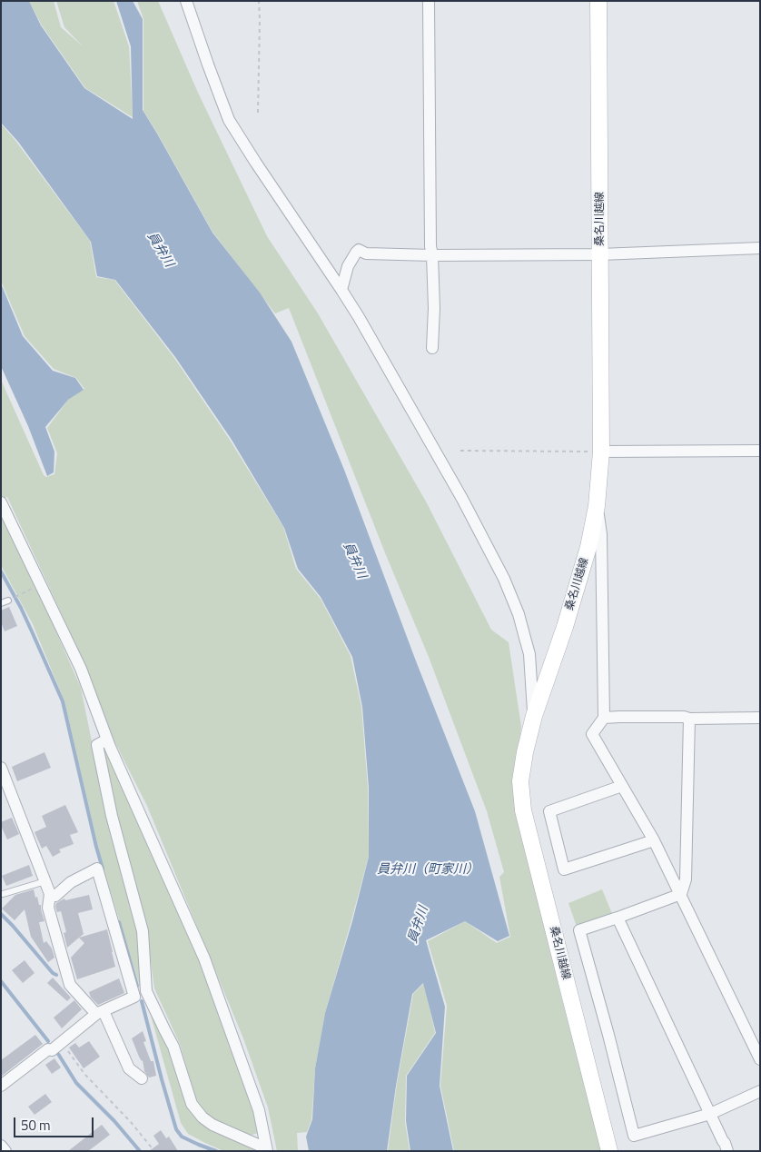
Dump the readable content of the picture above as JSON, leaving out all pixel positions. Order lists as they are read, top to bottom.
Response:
{
  "streets": {
    "main road": ["桑名川越線"]
  },
  "water": ["員弁川", "員弁川（町家川）"],
  "scale_bar": "50 m"
}
